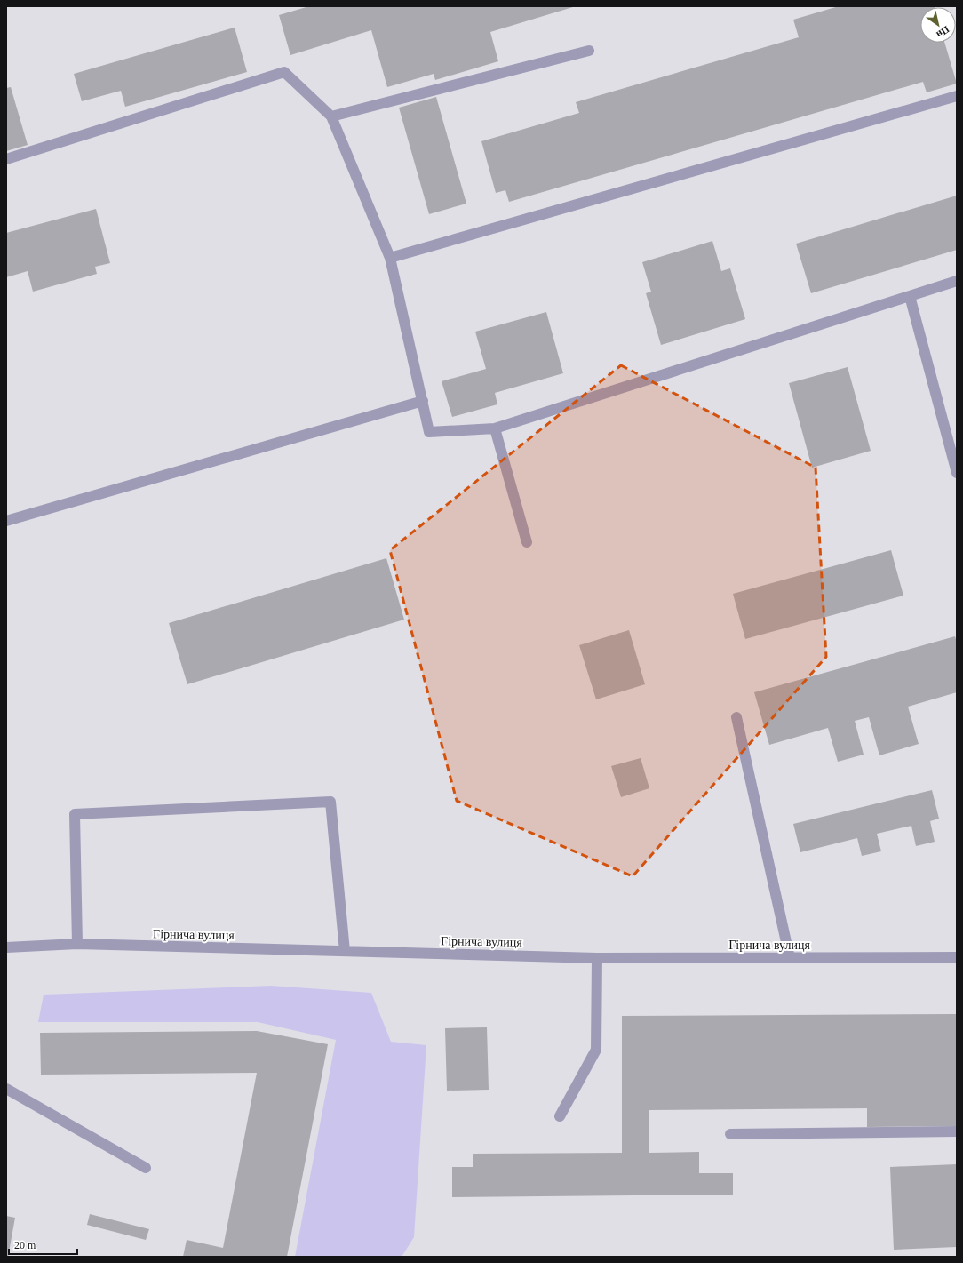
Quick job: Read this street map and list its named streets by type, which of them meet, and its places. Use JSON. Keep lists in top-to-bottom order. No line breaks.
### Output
{"streets":{"street":["Гірнича вулиця"]},"scale_bar":"20 m","north":"bottom right"}
